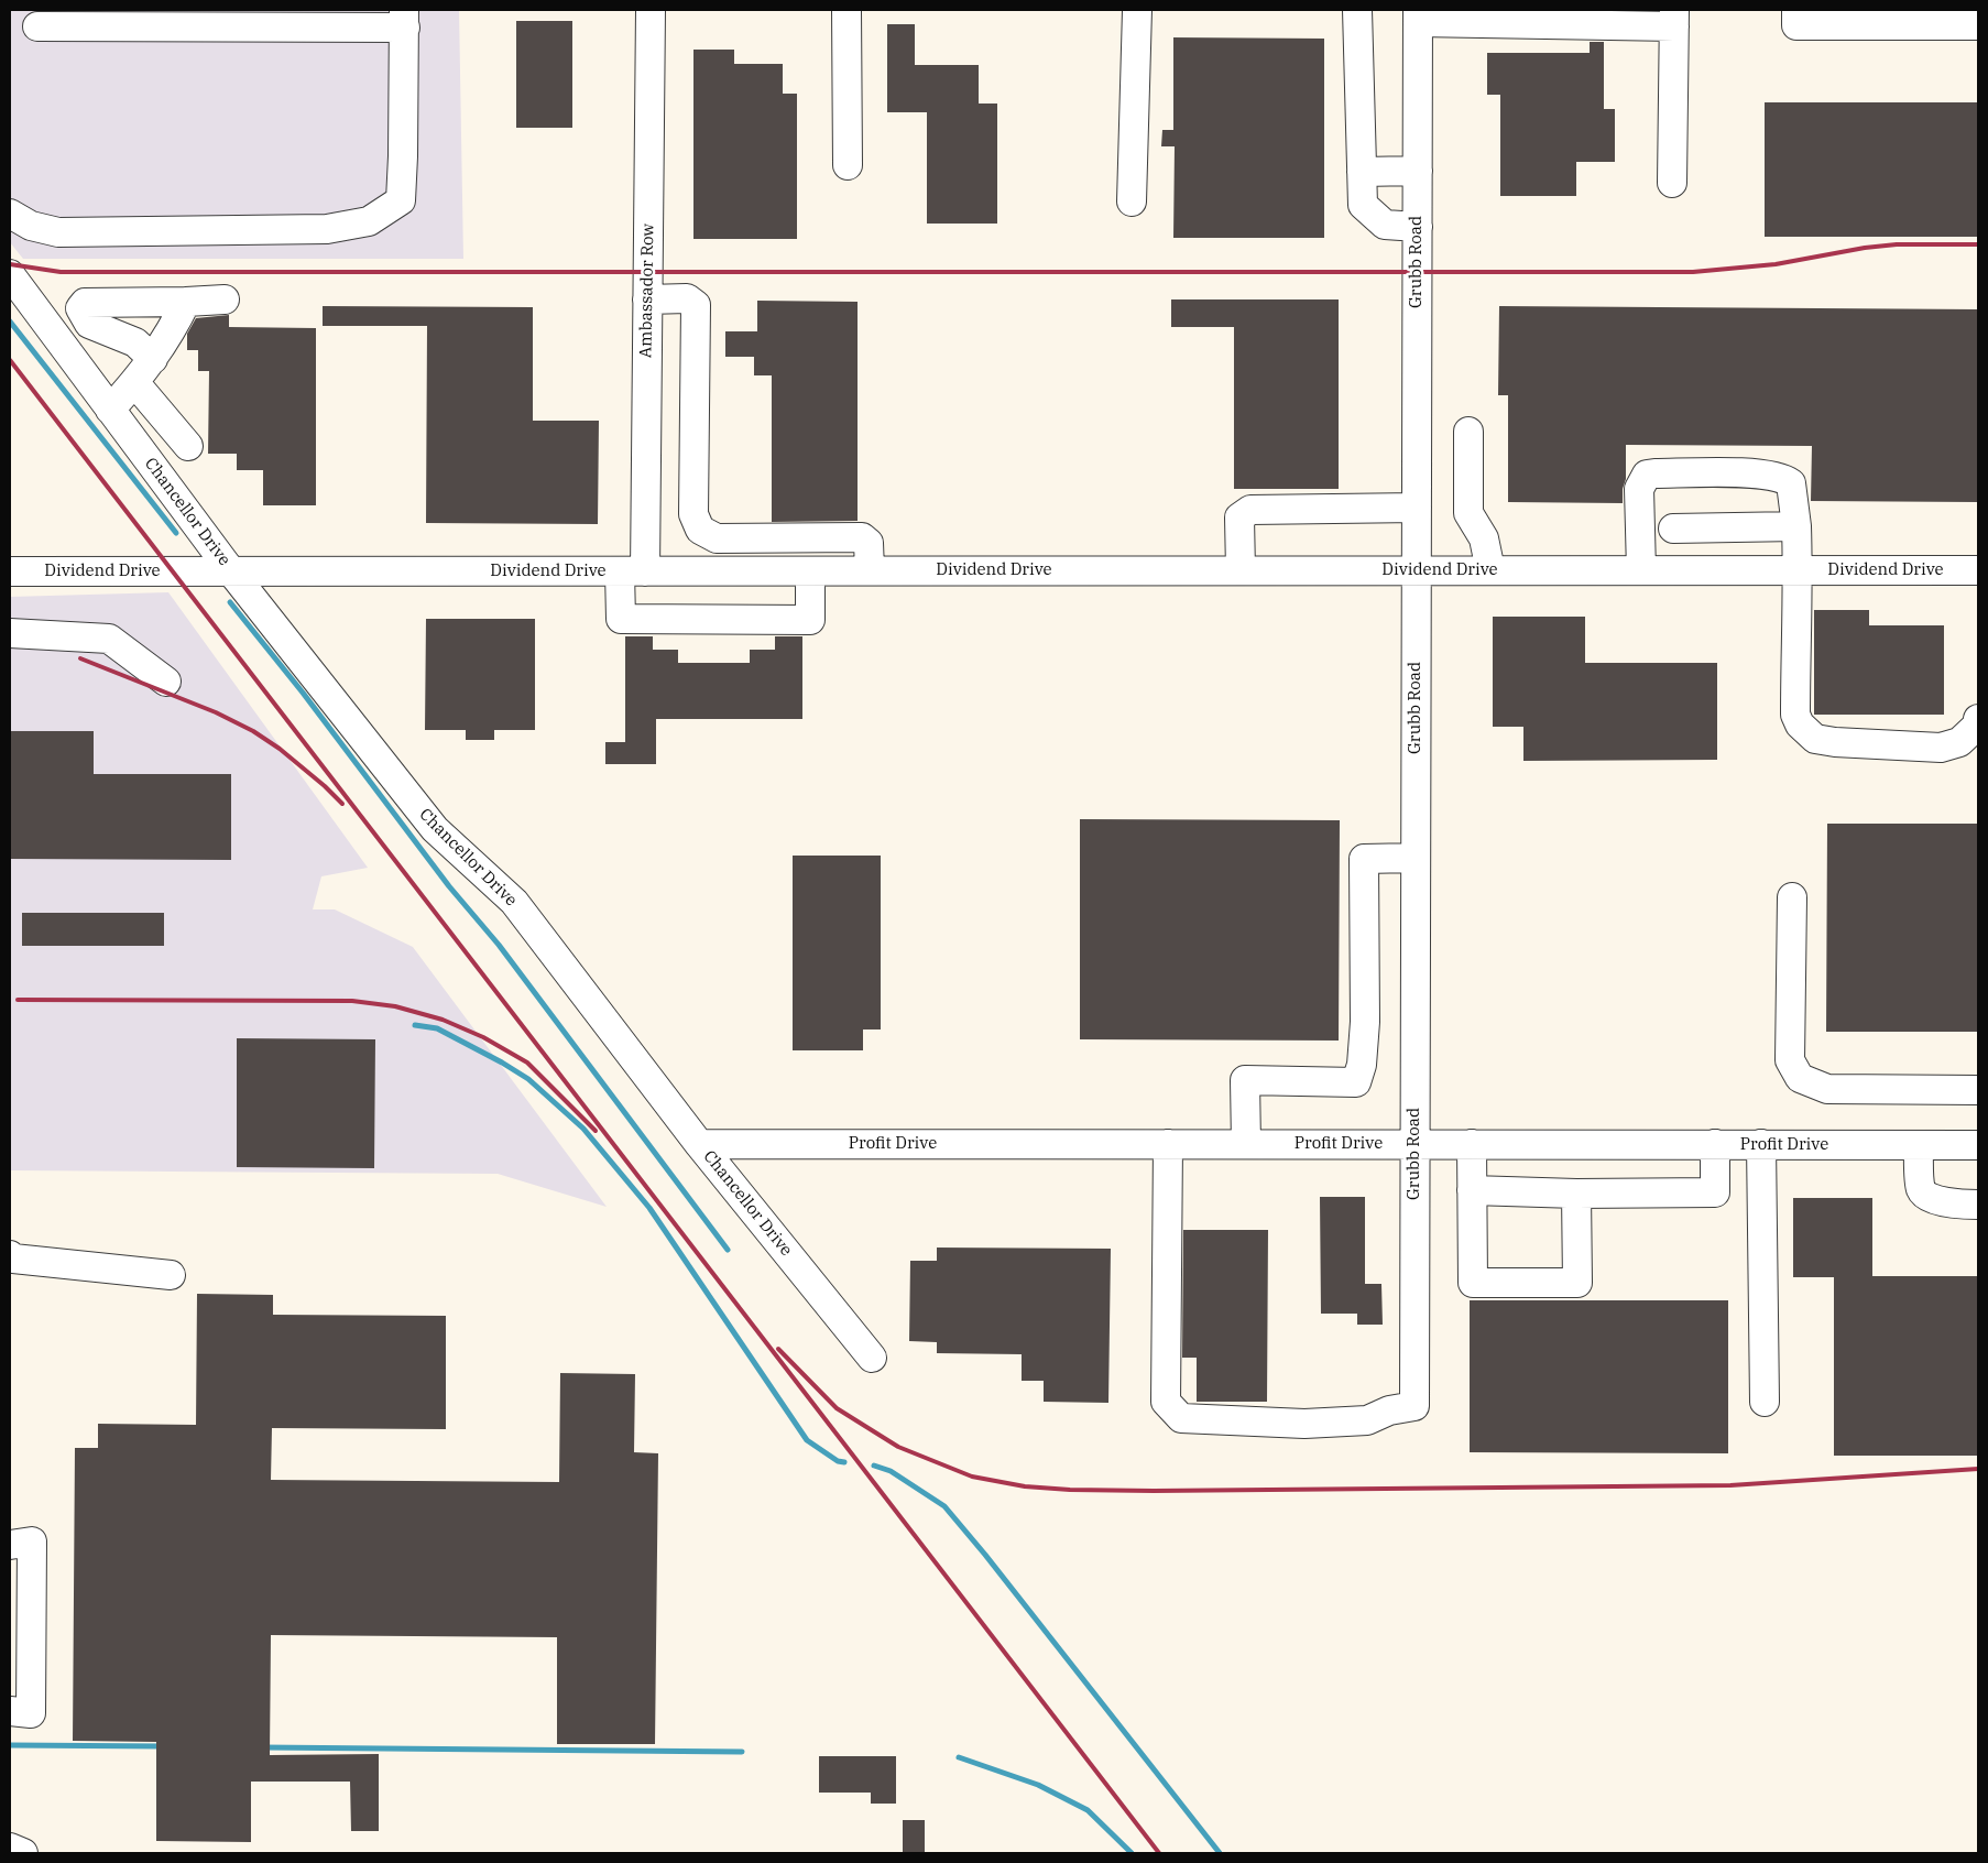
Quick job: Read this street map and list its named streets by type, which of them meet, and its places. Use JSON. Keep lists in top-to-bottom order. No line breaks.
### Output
{"streets":{"street":["Grubb Road","Ambassador Row","Chancellor Drive","Dividend Drive","Profit Drive"]},"crossings":[["Grubb Road","Dividend Drive"],["Grubb Road","Profit Drive"],["Ambassador Row","Dividend Drive"],["Chancellor Drive","Dividend Drive"],["Chancellor Drive","Profit Drive"]]}
